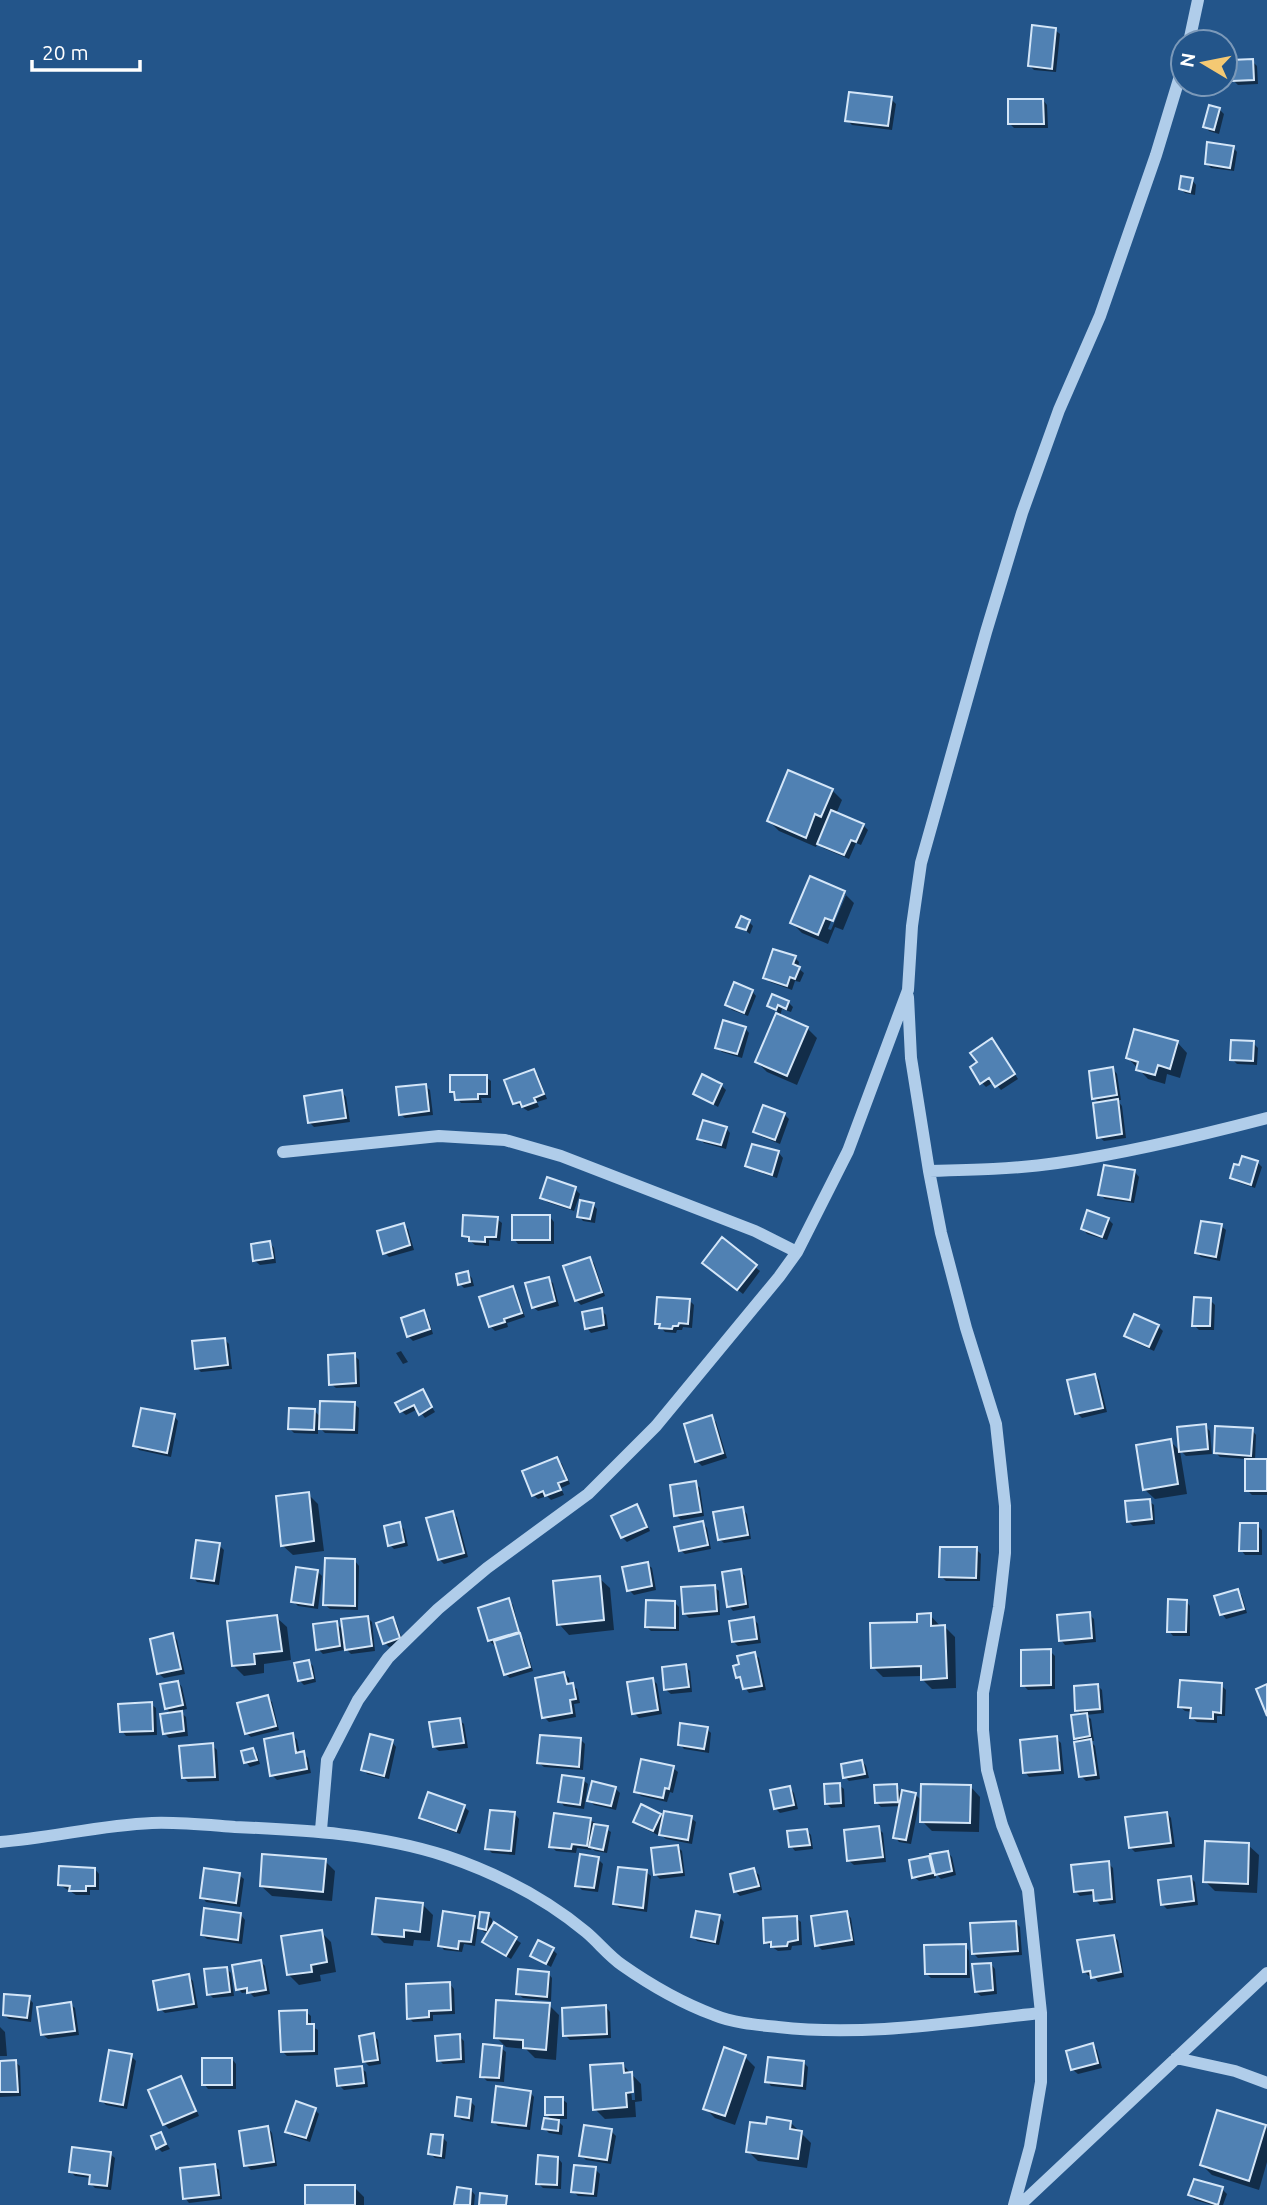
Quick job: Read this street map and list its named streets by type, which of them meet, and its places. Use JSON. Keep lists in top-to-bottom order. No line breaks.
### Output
{"scale_bar":"20 m","north":"left"}
